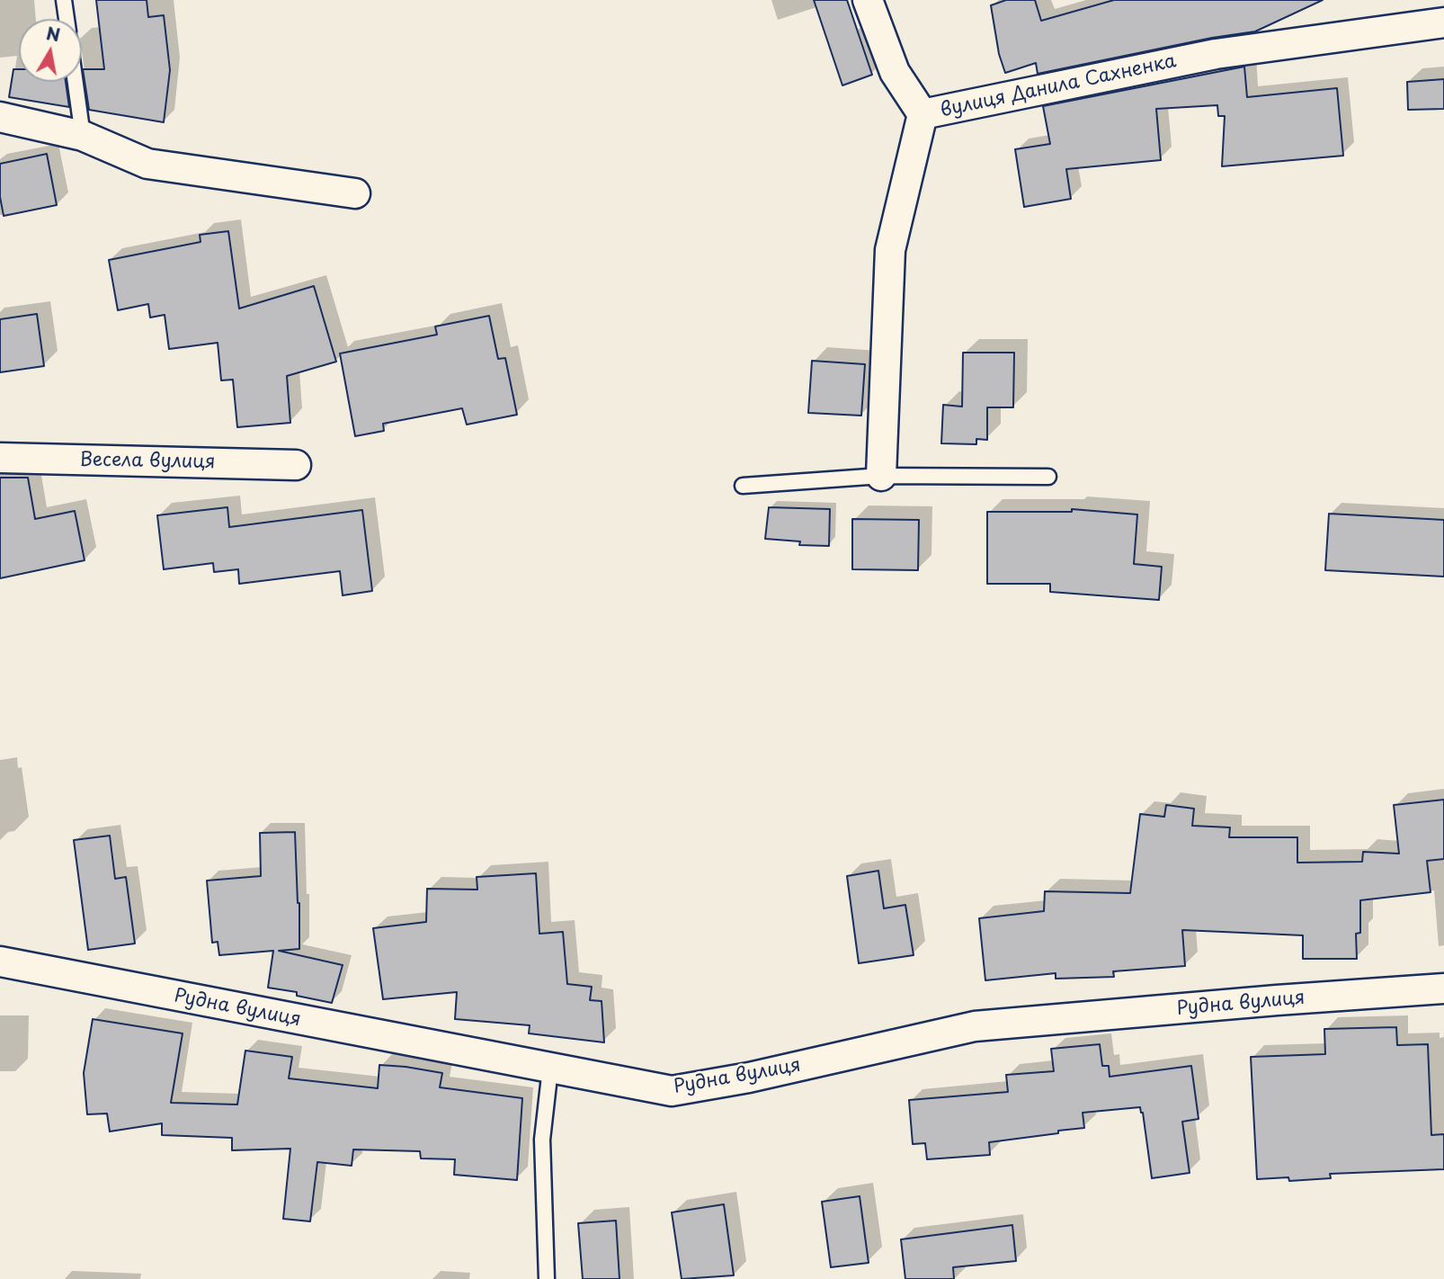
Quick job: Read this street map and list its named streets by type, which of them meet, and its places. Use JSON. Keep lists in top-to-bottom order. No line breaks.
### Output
{"streets":{"street":["вулиця Данила Сахненка","Весела вулиця","Рудна вулиця"]},"north":"top"}
